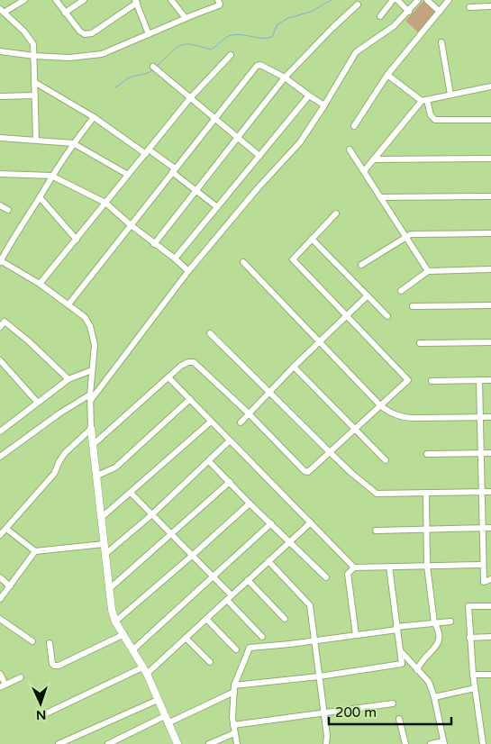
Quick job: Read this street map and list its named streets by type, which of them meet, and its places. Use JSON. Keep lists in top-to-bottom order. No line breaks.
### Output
{"scale_bar":"200 m","north":"bottom"}
